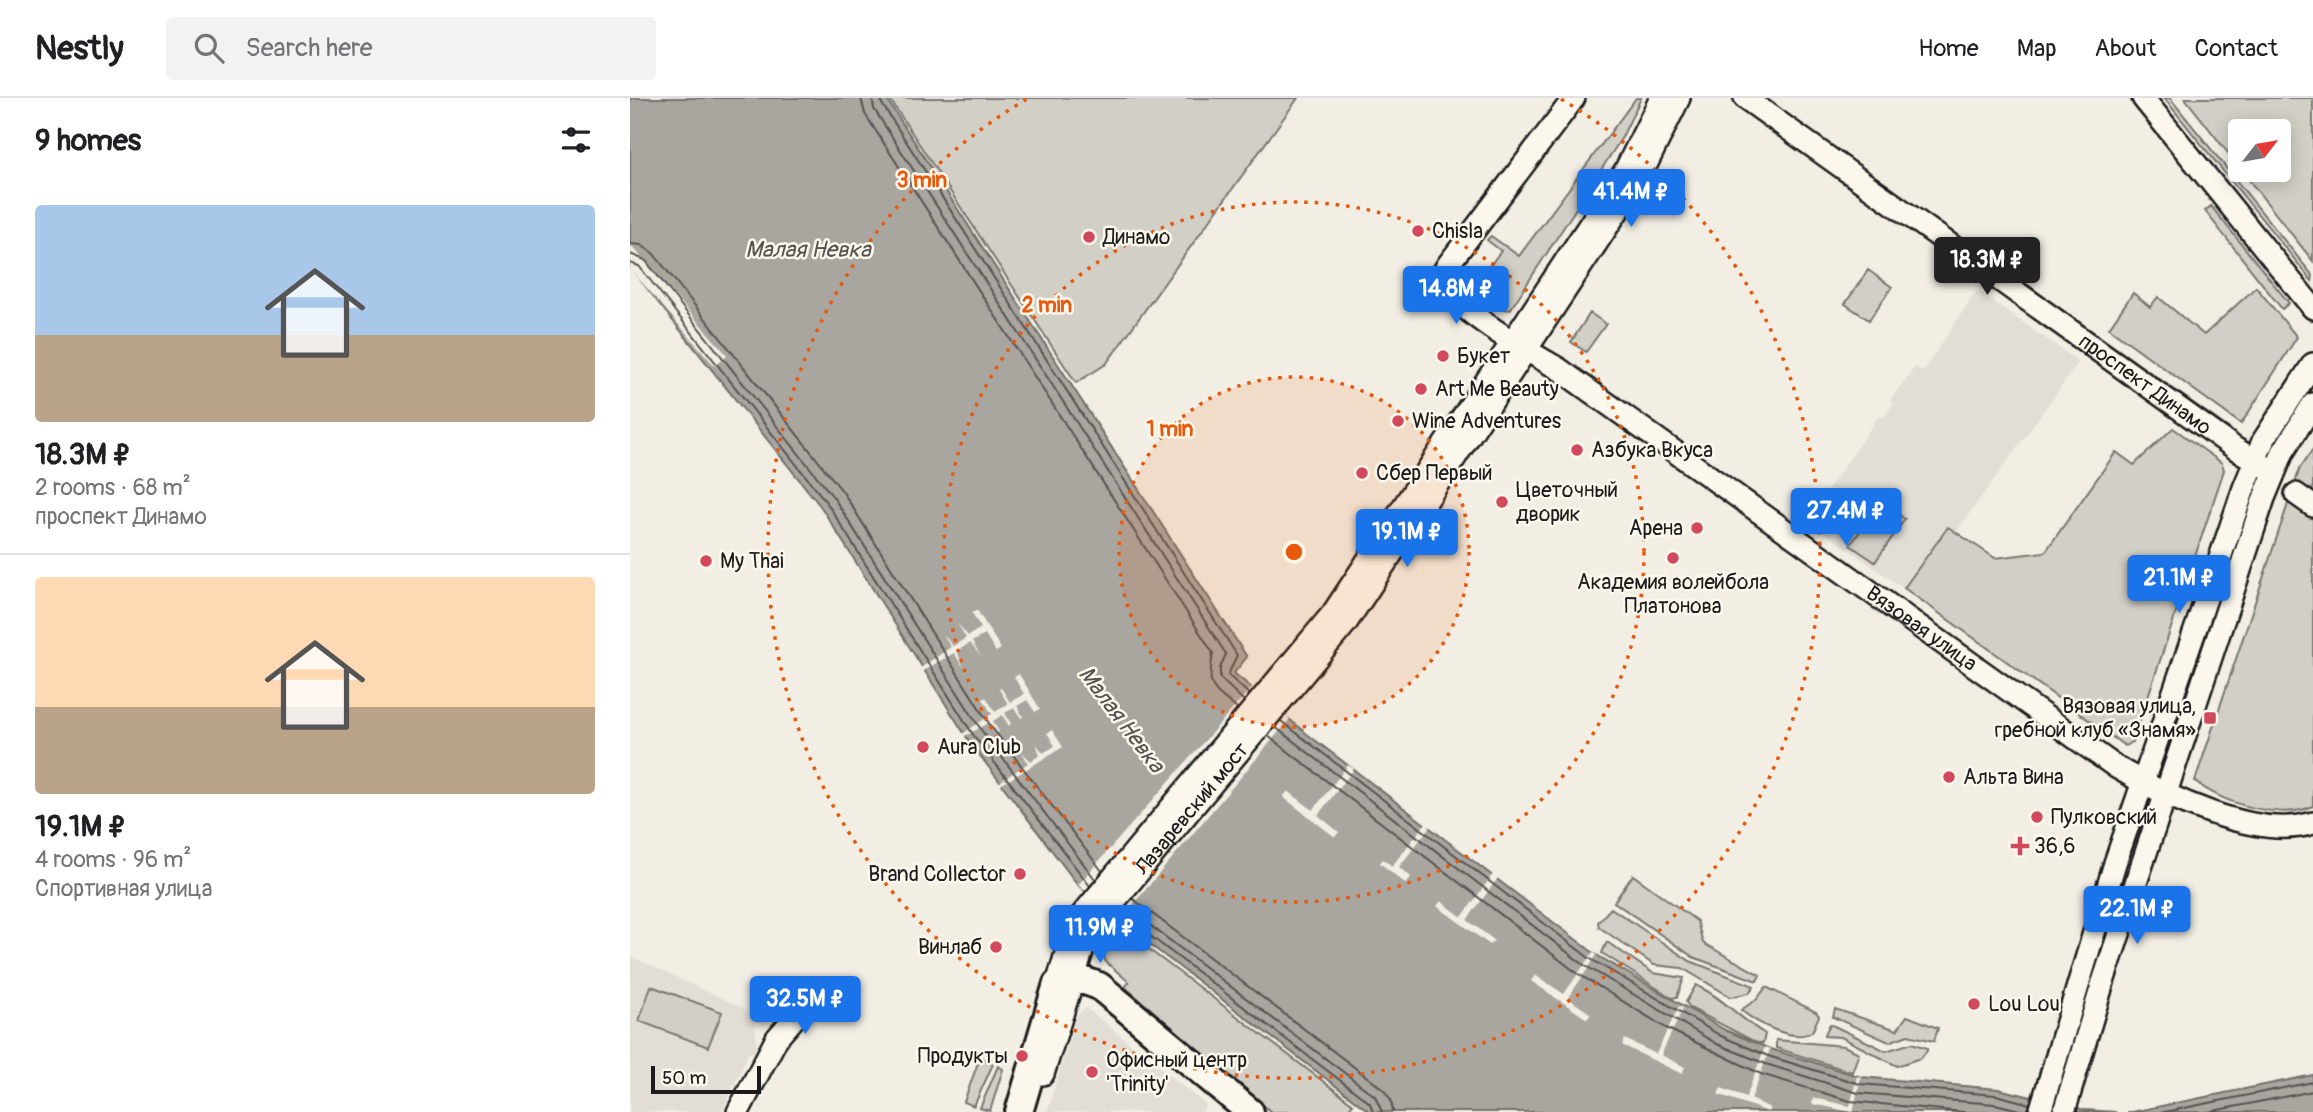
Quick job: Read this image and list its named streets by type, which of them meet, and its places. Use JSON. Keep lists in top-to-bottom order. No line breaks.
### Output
{"streets":{"street":["проспект Динамо","Вязовая улица","Лазаревский мост"]},"crossings":[["Вязовая улица","Лазаревский мост"]],"water":["Малая Невка"],"places":{"other":["Chisla","Динамо","Букет","Art Me Beauty","Wine Adventures","Азбука Вкуса","Сбер Первый","Цветочный дворик","Арена","Академия волейбола Платонова","My Thai","Aura Club","Альта Вина","Пулковский","Brand Collector","Винлаб","Lou Lou","Продукты","Офисный центр 'Trinity'"],"transit":["Вязовая улица, гребной клуб «Знамя»"],"health":["36,6"]},"scale_bar":"50 m","north":"top right","page":{"header":"Nestly","search":"Search here","nav":["Home","Map","About","Contact"],"heading":"9 homes","price":["41.4M ₽","18.3M ₽","14.8M ₽","27.4M ₽","19.1M ₽","21.1M ₽","22.1M ₽","11.9M ₽","32.5M ₽"],"list":[{"name":"18.3M ₽","note":"2 rooms · 68 m² · проспект Динамо"},{"name":"19.1M ₽","note":"4 rooms · 96 m² · Спортивная улица"}],"scale":"50 m"},"rings":["3 min","2 min","1 min"]}
